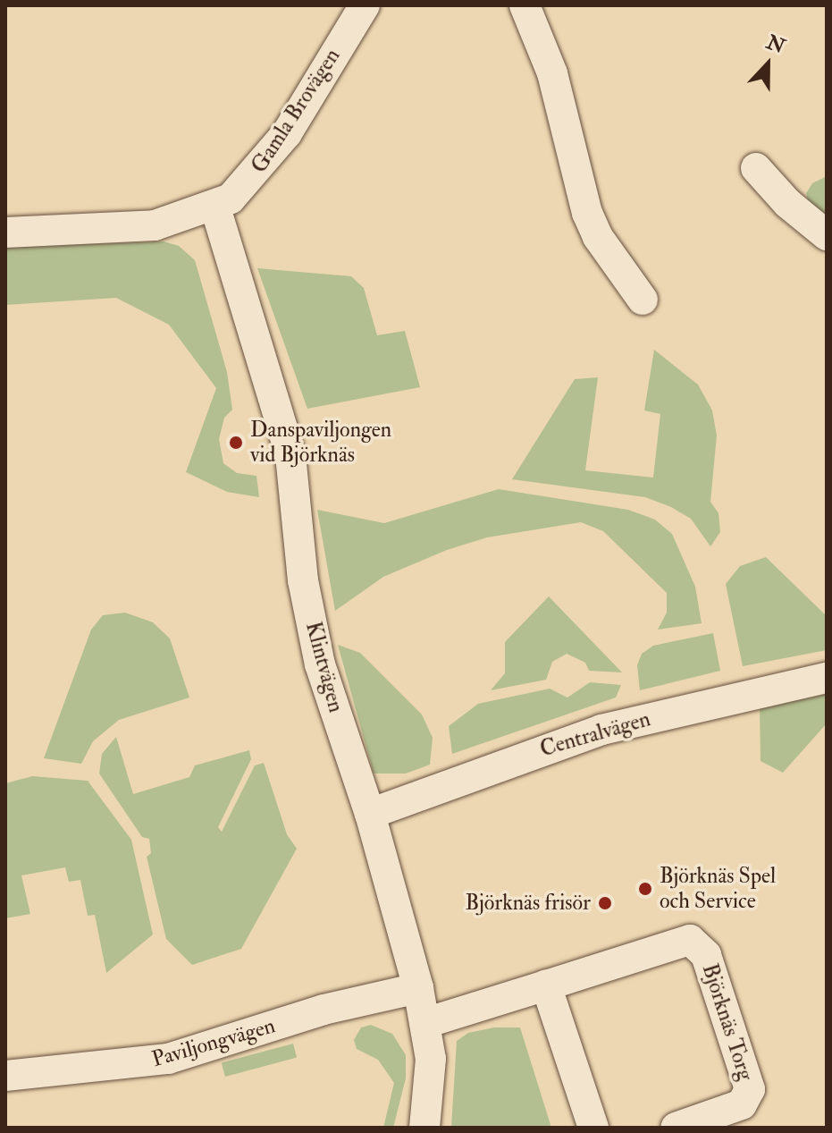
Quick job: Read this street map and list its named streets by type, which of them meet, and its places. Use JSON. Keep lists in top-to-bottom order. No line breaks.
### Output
{"streets":{"street":["Gamla Brovägen","Klintvägen","Centralvägen","Björknäs Torg","Paviljongvägen"]},"crossings":[["Gamla Brovägen","Klintvägen"],["Klintvägen","Centralvägen"],["Klintvägen","Björknäs Torg"],["Klintvägen","Paviljongvägen"]],"places":["Danspaviljongen vid Björknäs","Björknäs Spel och Service","Björknäs frisör"],"north":"top"}
